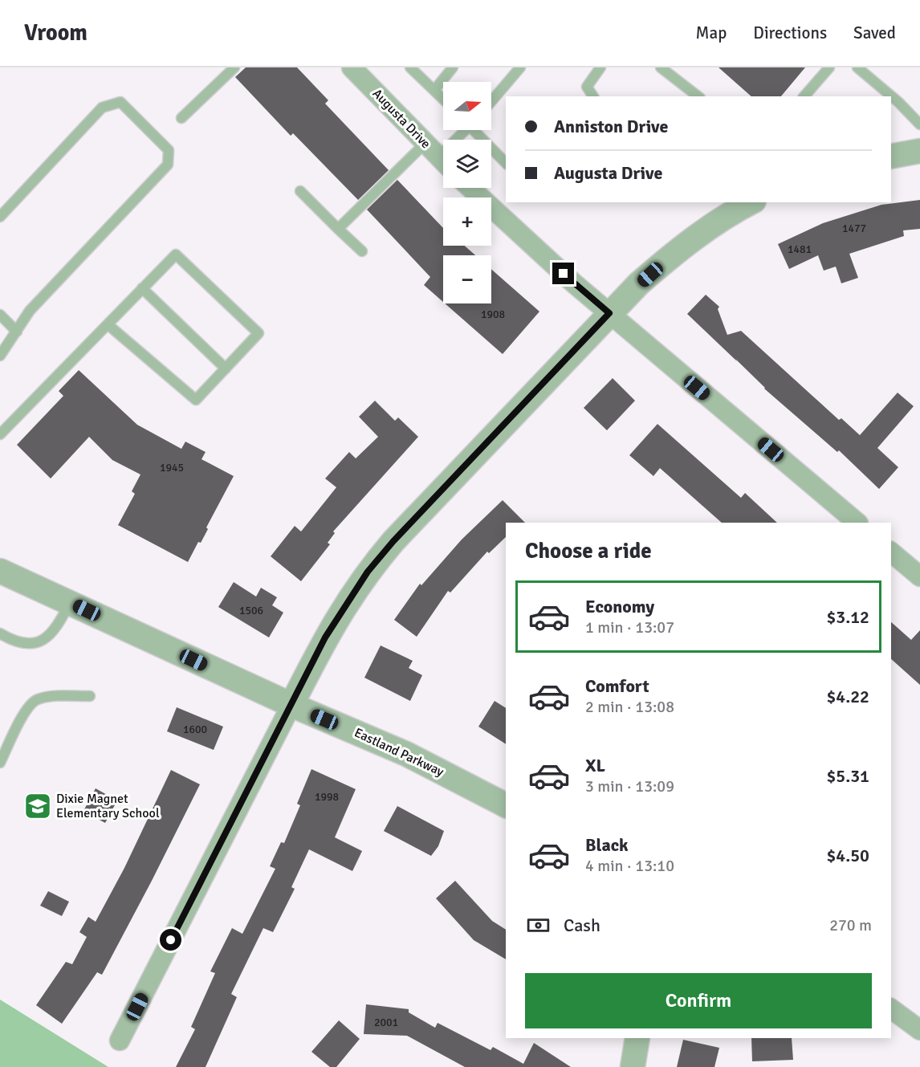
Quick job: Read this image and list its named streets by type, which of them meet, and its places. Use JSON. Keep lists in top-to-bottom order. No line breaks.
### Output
{"streets":{"street":["Augusta Drive","Eastland Parkway"]},"places":{"school or university":["Dixie Magnet Elementary School"]},"house_numbers":["1477","1481","1908","1945","1506","1600","1998","2001"],"north":"right","page":{"header":"Vroom","nav":["Map","Directions","Saved"],"map_buttons":["+","−"],"banner":["Anniston Drive","Augusta Drive"],"heading":"Choose a ride","list":[{"name":"Economy","note":"1 min · 13:07","value":"$3.12"},{"name":"Comfort","note":"2 min · 13:08","value":"$4.22"},{"name":"XL","note":"3 min · 13:09","value":"$5.31"},{"name":"Black","note":"4 min · 13:10","value":"$4.50"}],"pay":["Cash","270 m"],"buttons":"Confirm"}}
